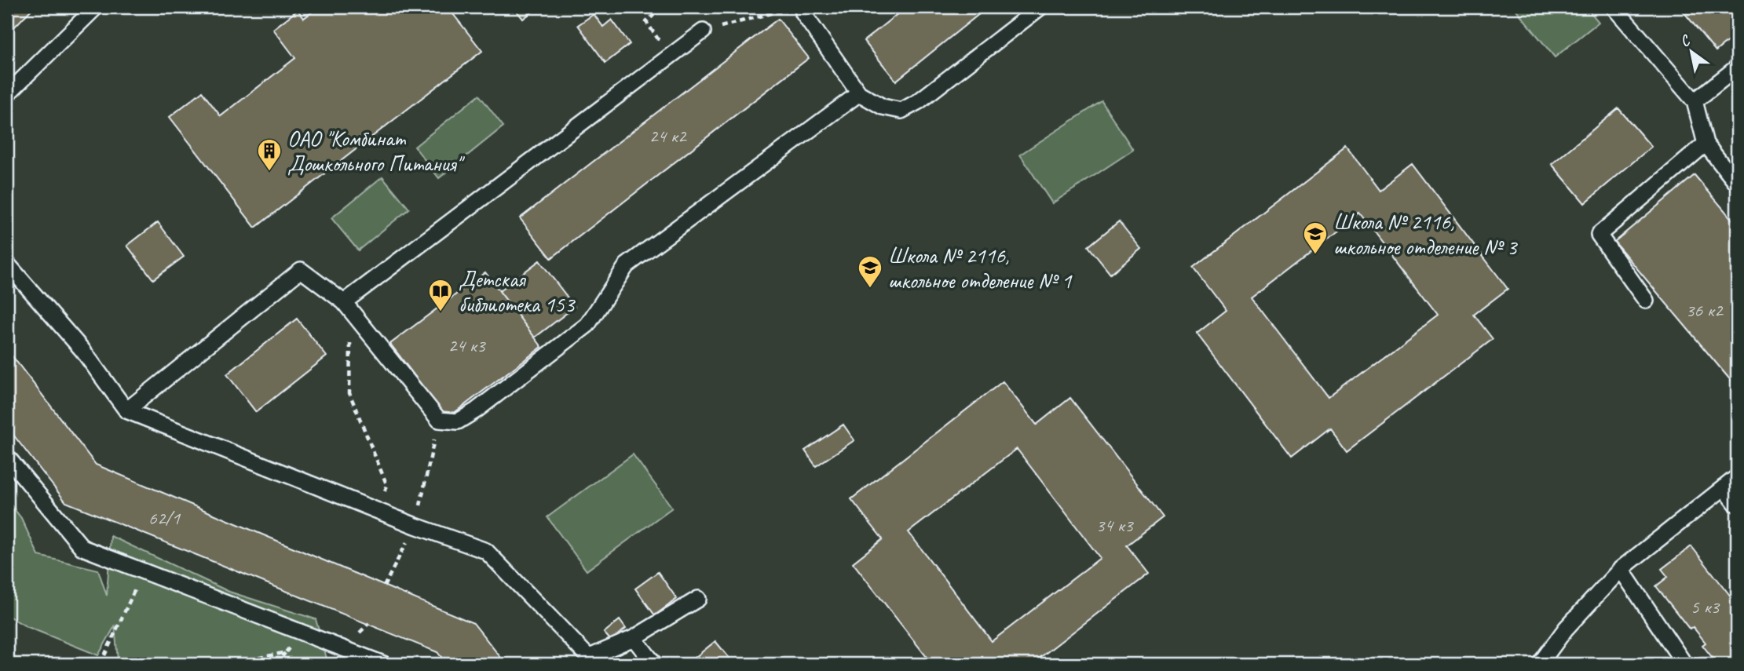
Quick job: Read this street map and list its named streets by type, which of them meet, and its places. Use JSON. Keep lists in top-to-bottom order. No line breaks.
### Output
{"places":{"building":["ОАО \"Комбинат Дошкольного Питания\""],"school or university":["Школа № 2116, школьное отделение № 3","Школа № 2116, школьное отделение № 1"],"library":["Детская библиотека 153"]},"house_numbers":["24 к2","36 к2","24 к3","62/1","34 к3","5 к3"],"north":"top left"}
